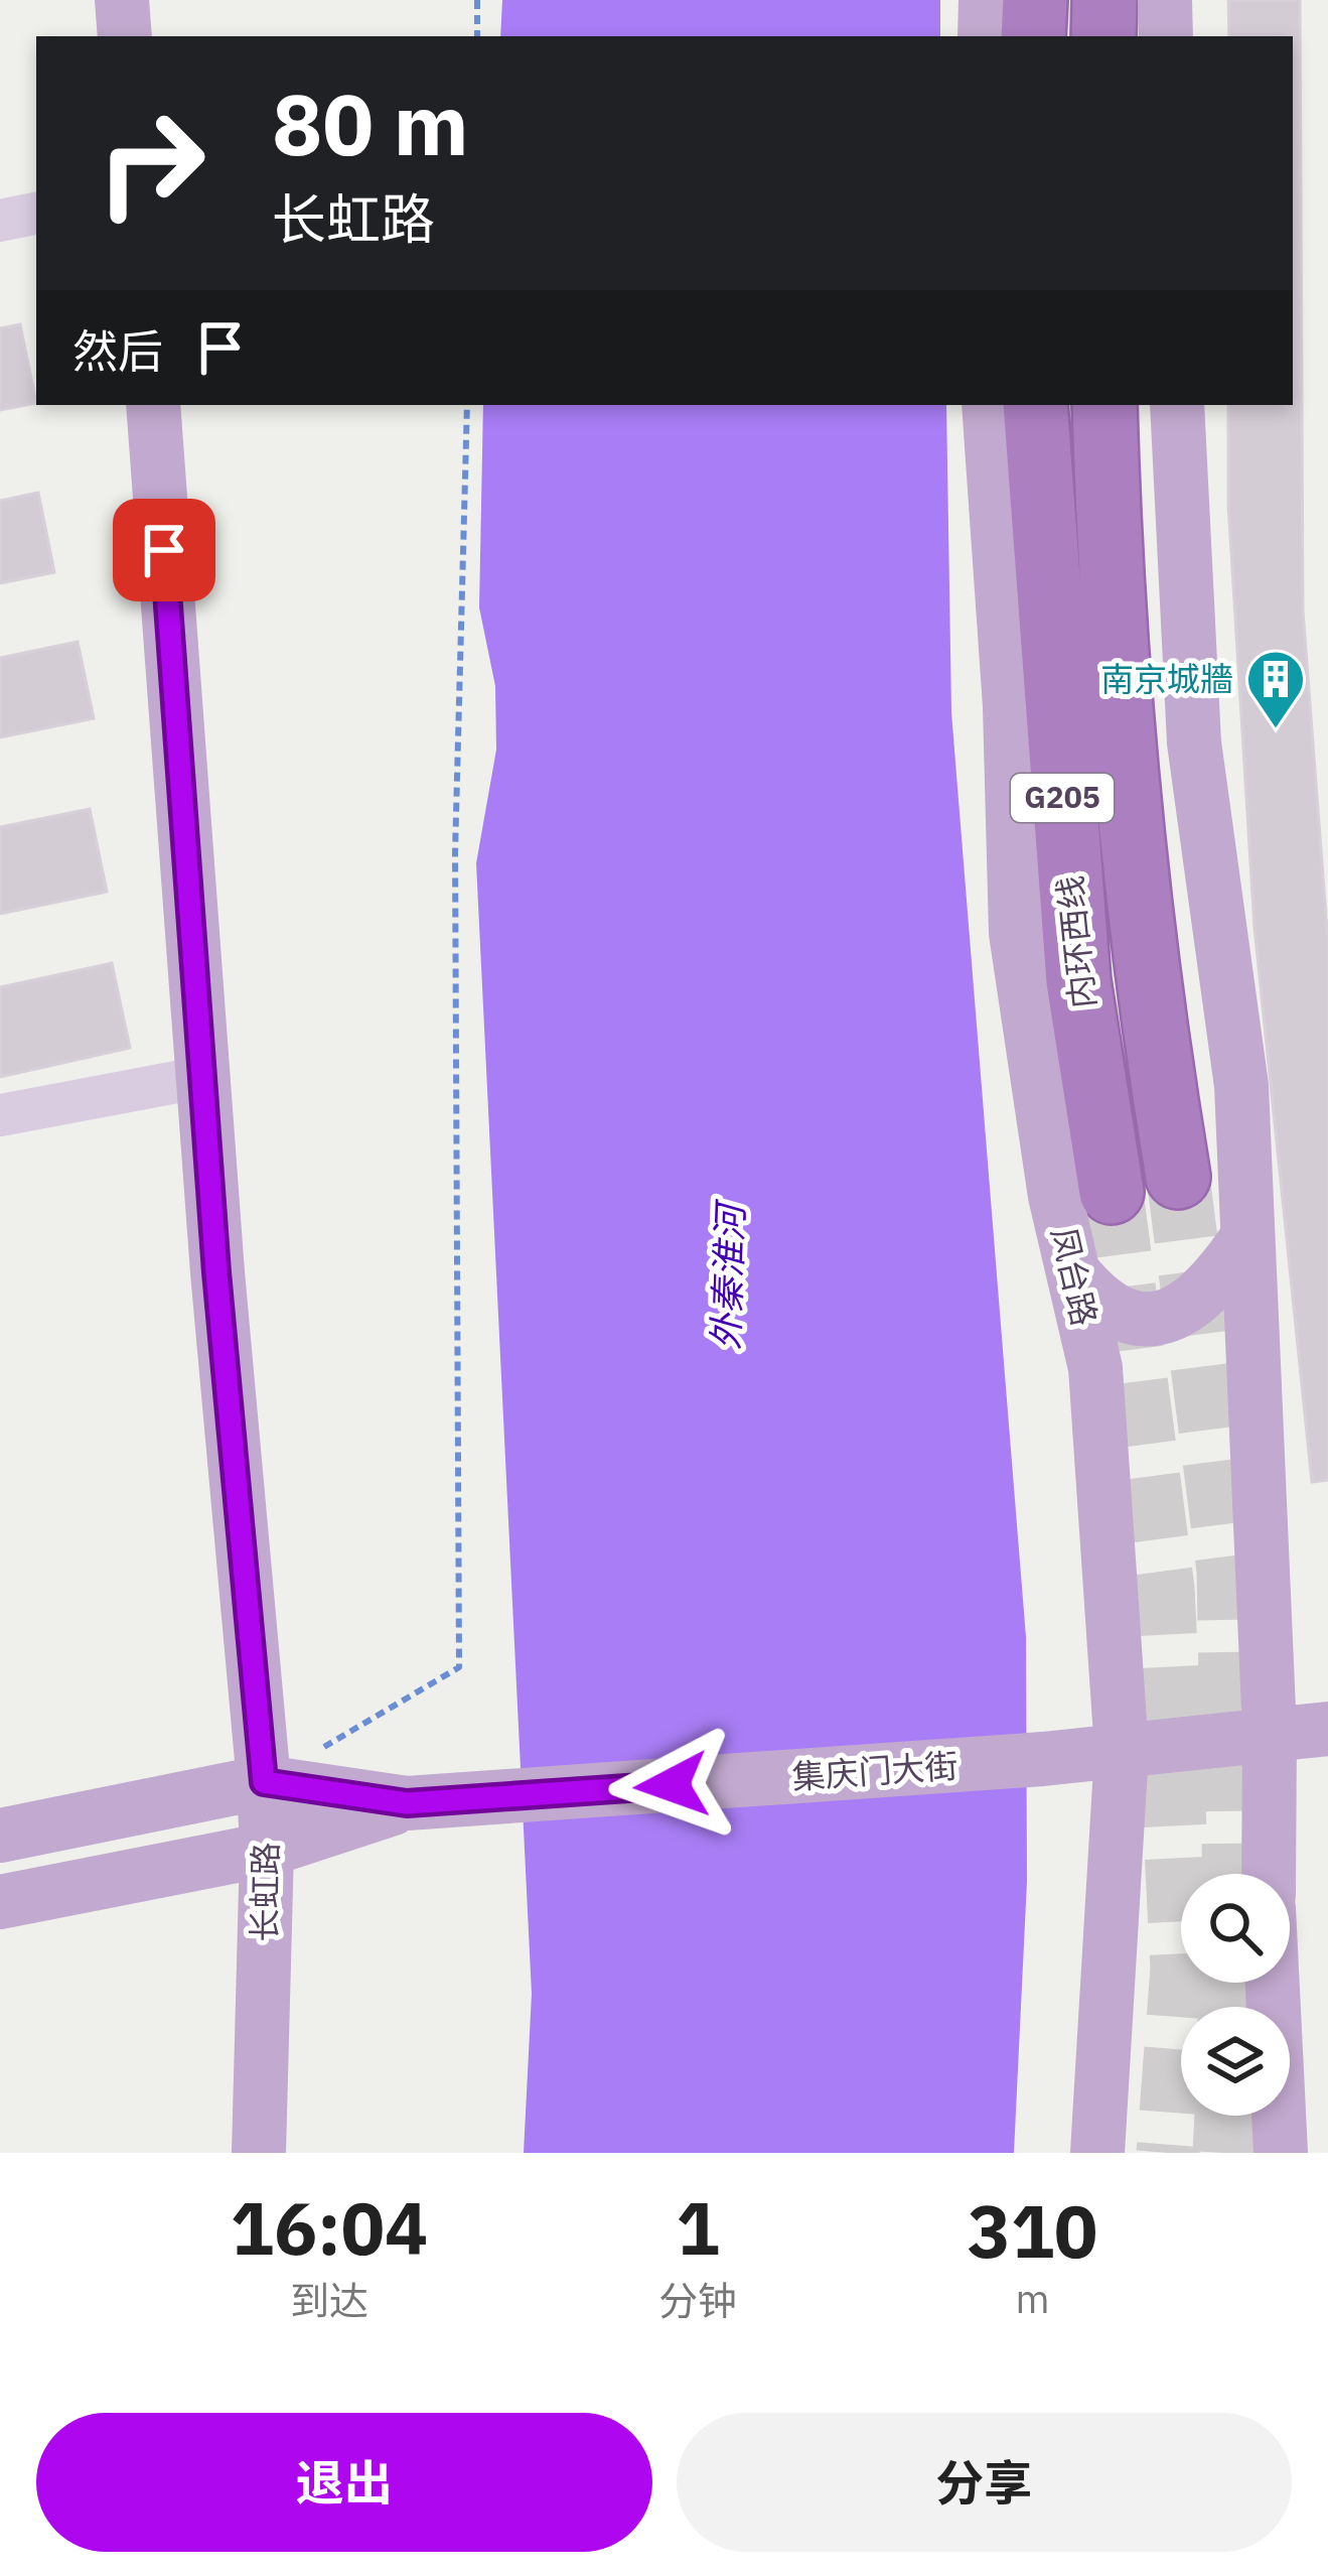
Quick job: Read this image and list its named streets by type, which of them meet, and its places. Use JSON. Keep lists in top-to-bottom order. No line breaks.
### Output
{"streets":{"highway":["G205","内环西线"],"main road":["凤台路","集庆门大街","长虹路"]},"crossings":[["凤台路","集庆门大街"],["集庆门大街","长虹路"]],"water":["外秦淮河"],"places":{"building":["南京城牆"]},"page":{"turn":["80 m","长虹路"],"then":"然后","eta":["16:04","到达","1","分钟","310","m"],"buttons":["退出","分享"]}}
